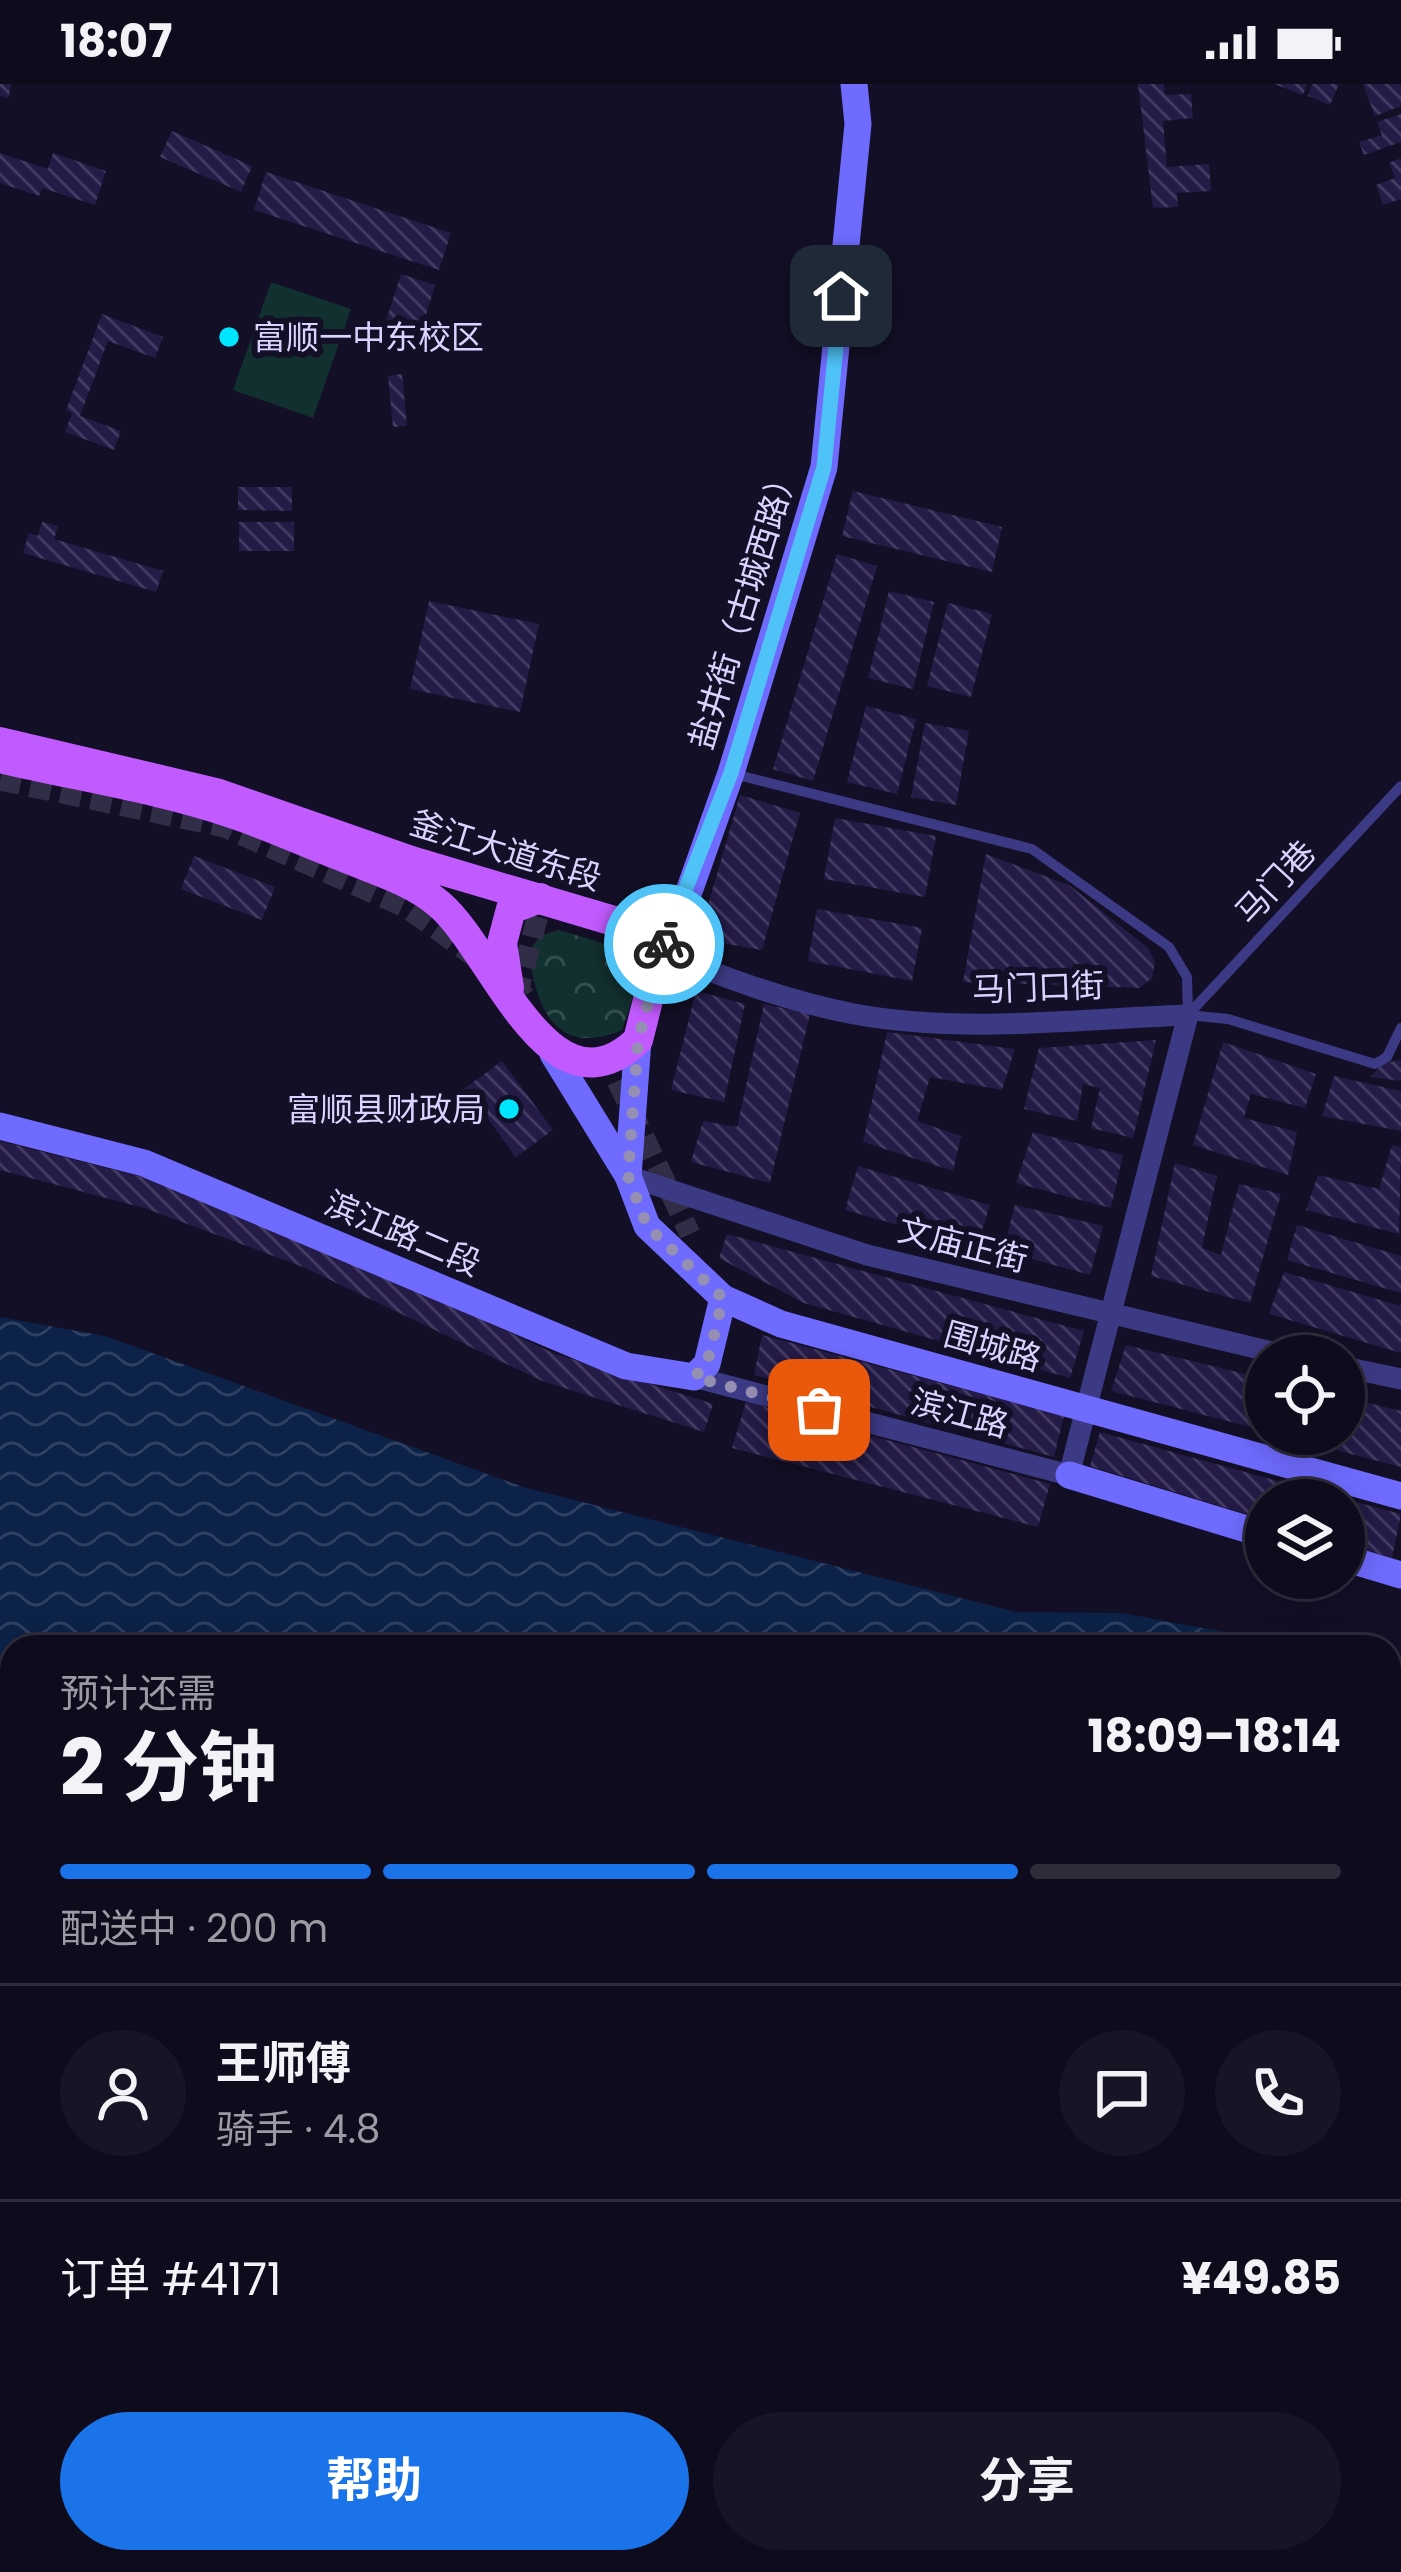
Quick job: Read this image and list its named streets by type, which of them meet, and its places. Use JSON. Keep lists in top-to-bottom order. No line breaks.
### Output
{"streets":{"main road":["釜江大道东段"],"street":["盐井街（古城西路）","马门口街","滨江路二段","文庙正街","围城路","滨江路"],"lane":["马门巷"]},"crossings":[["盐井街（古城西路）","釜江大道东段"],["盐井街（古城西路）","马门口街"],["盐井街（古城西路）","围城路"],["釜江大道东段","马门口街"],["釜江大道东段","围城路"],["马门巷","马门口街"],["马门口街","围城路"],["滨江路二段","滨江路"],["文庙正街","围城路"]],"places":["富顺一中东校区","富顺县财政局"],"page":{"status":"18:07","heading":["2 分钟","预计还需","18:09–18:14"],"panel":["王师傅","骑手 · 4.8","订单 #4171","¥49.85"],"bar":"配送中 · 200 m","buttons":["帮助","分享"]}}
